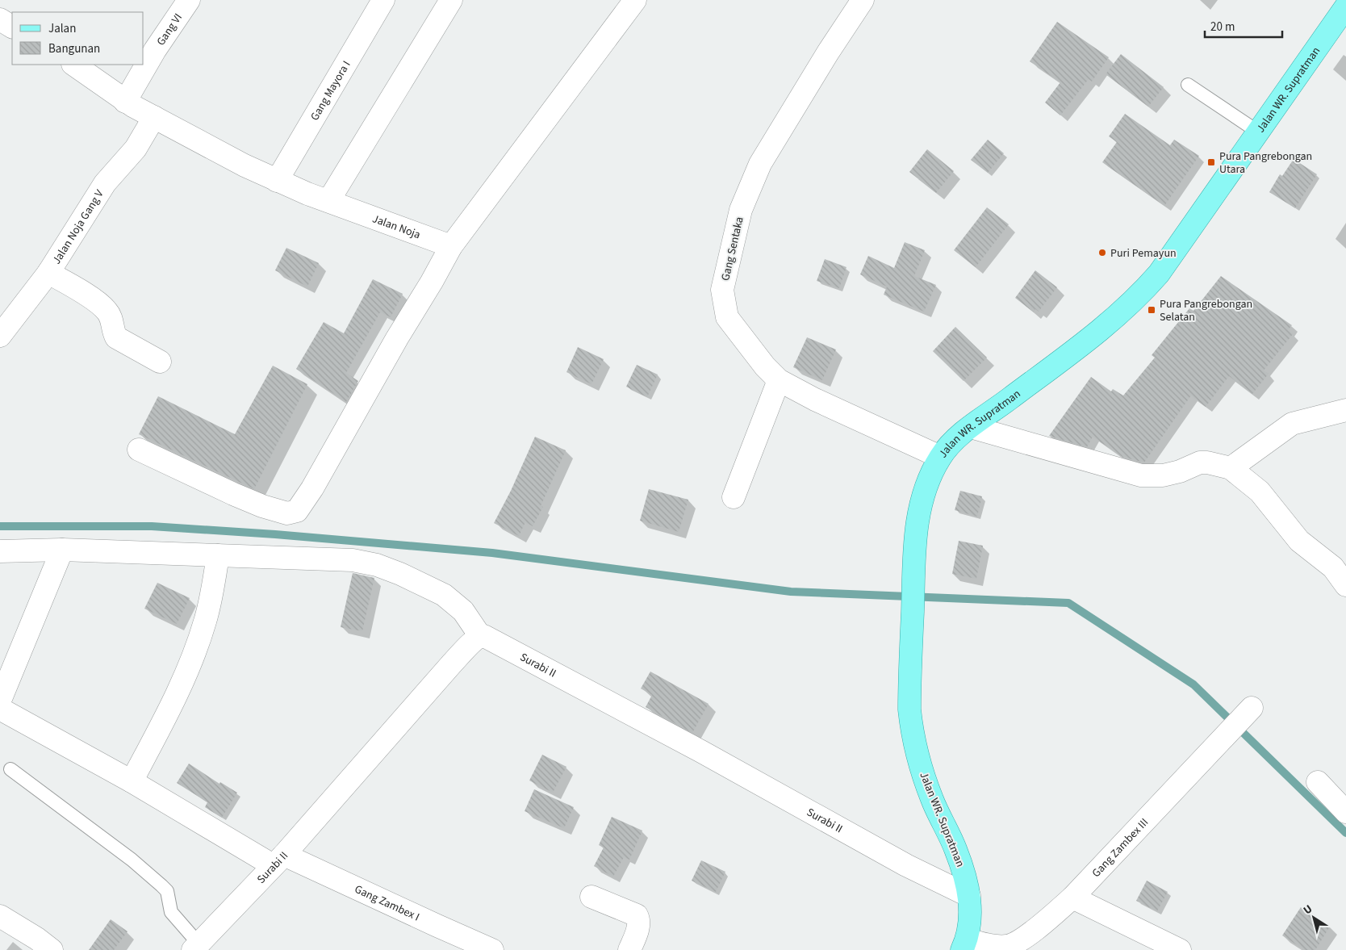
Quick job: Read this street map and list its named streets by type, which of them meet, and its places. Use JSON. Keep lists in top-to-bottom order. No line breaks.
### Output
{"streets":{"main road":["Jalan WR. Supratman"],"street":["Gang VI","Gang Mayora I","Jalan Noja","Jalan Noja Gang V","Gang Sentaka","Surabi II","Gang Zambex III","Gang Zambex I"]},"crossings":[["Gang VI","Jalan Noja"],["Jalan WR. Supratman","Gang Sentaka"],["Jalan WR. Supratman","Surabi II"],["Jalan WR. Supratman","Gang Zambex III"],["Gang Mayora I","Jalan Noja"],["Jalan Noja","Jalan Noja Gang V"],["Surabi II","Gang Zambex I"]],"places":{"transit":["Pura Pangrebongan Utara","Pura Pangrebongan Selatan"],"other":["Puri Pemayun"]},"legend":["Jalan","Bangunan"],"scale_bar":"20 m","north":"top left"}
